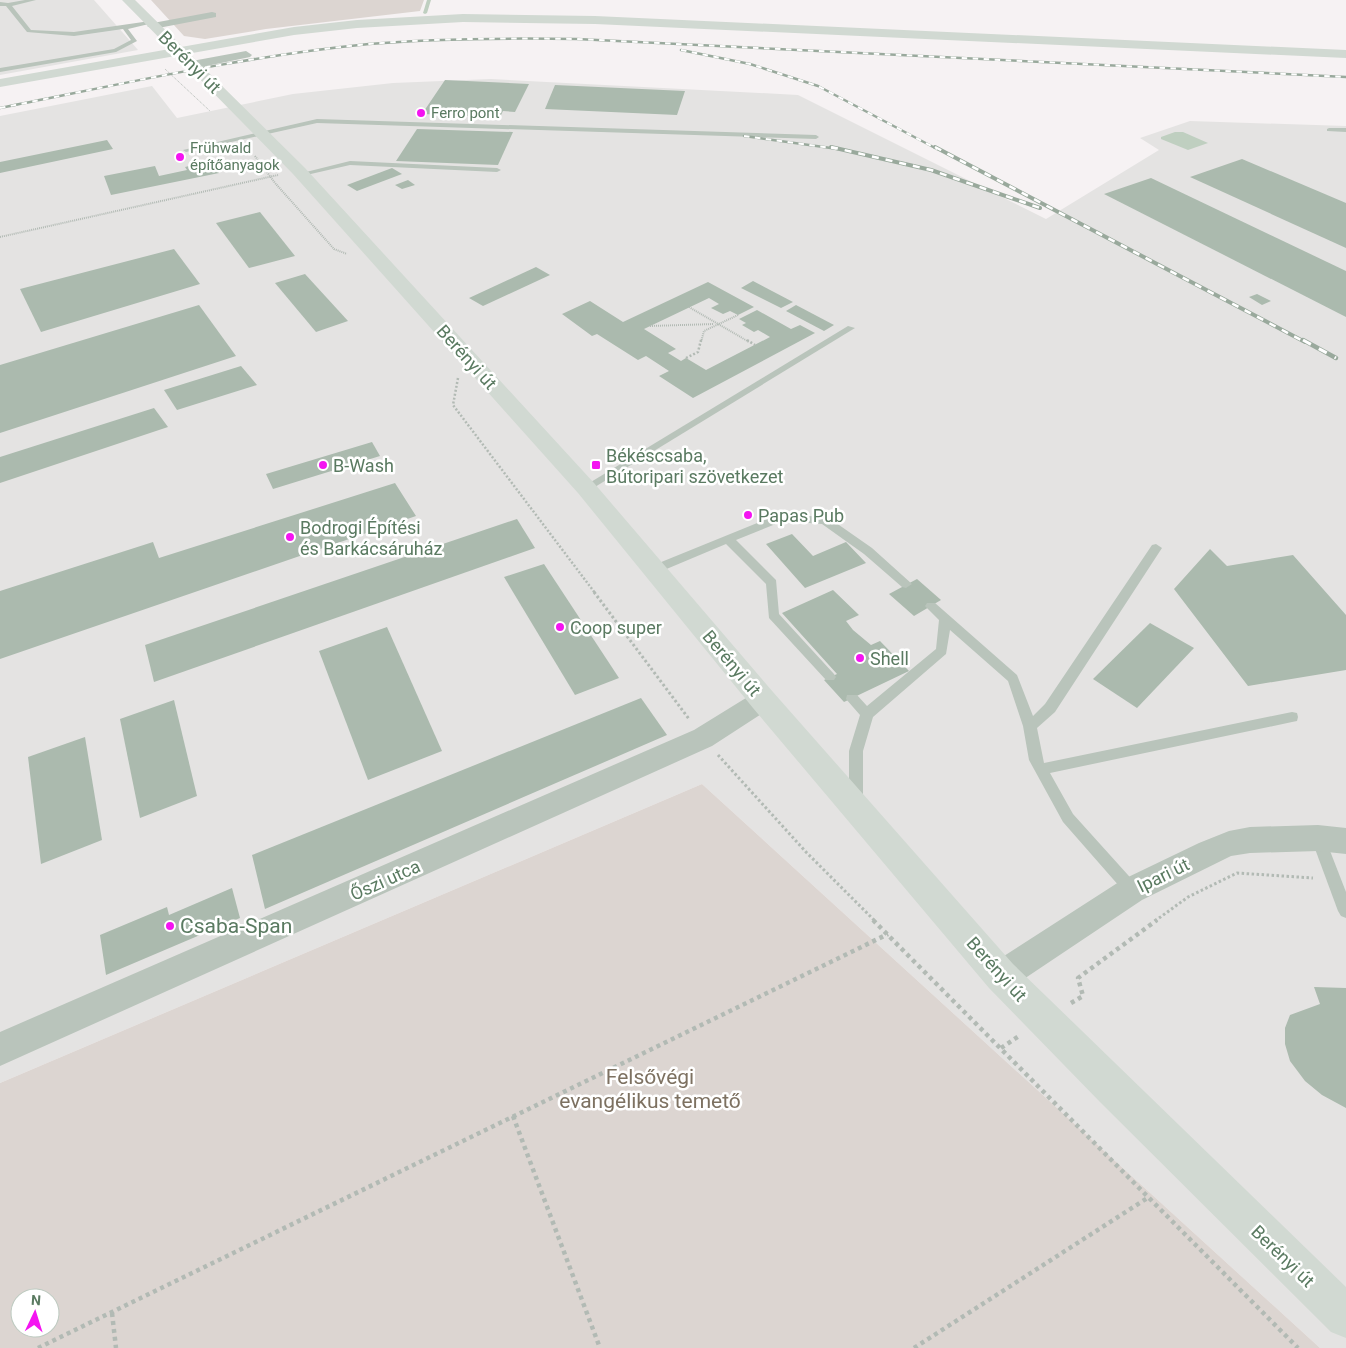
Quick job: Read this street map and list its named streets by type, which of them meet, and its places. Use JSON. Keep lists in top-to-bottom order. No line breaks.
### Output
{"streets":{"street":["Berényi út","Ipari út","Őszi utca"]},"crossings":[["Berényi út","Ipari út"],["Berényi út","Őszi utca"]],"parks":["Felsővégi evangélikus temető"],"places":{"other":["Ferro pont","Frühwald építőanyagok","B-Wash","Papas Pub","Bodrogi Építési és Barkácsáruház","Coop super","Shell","Csaba-Span"],"transit":["Békéscsaba, Bútoripari szövetkezet"]},"north":"top"}
